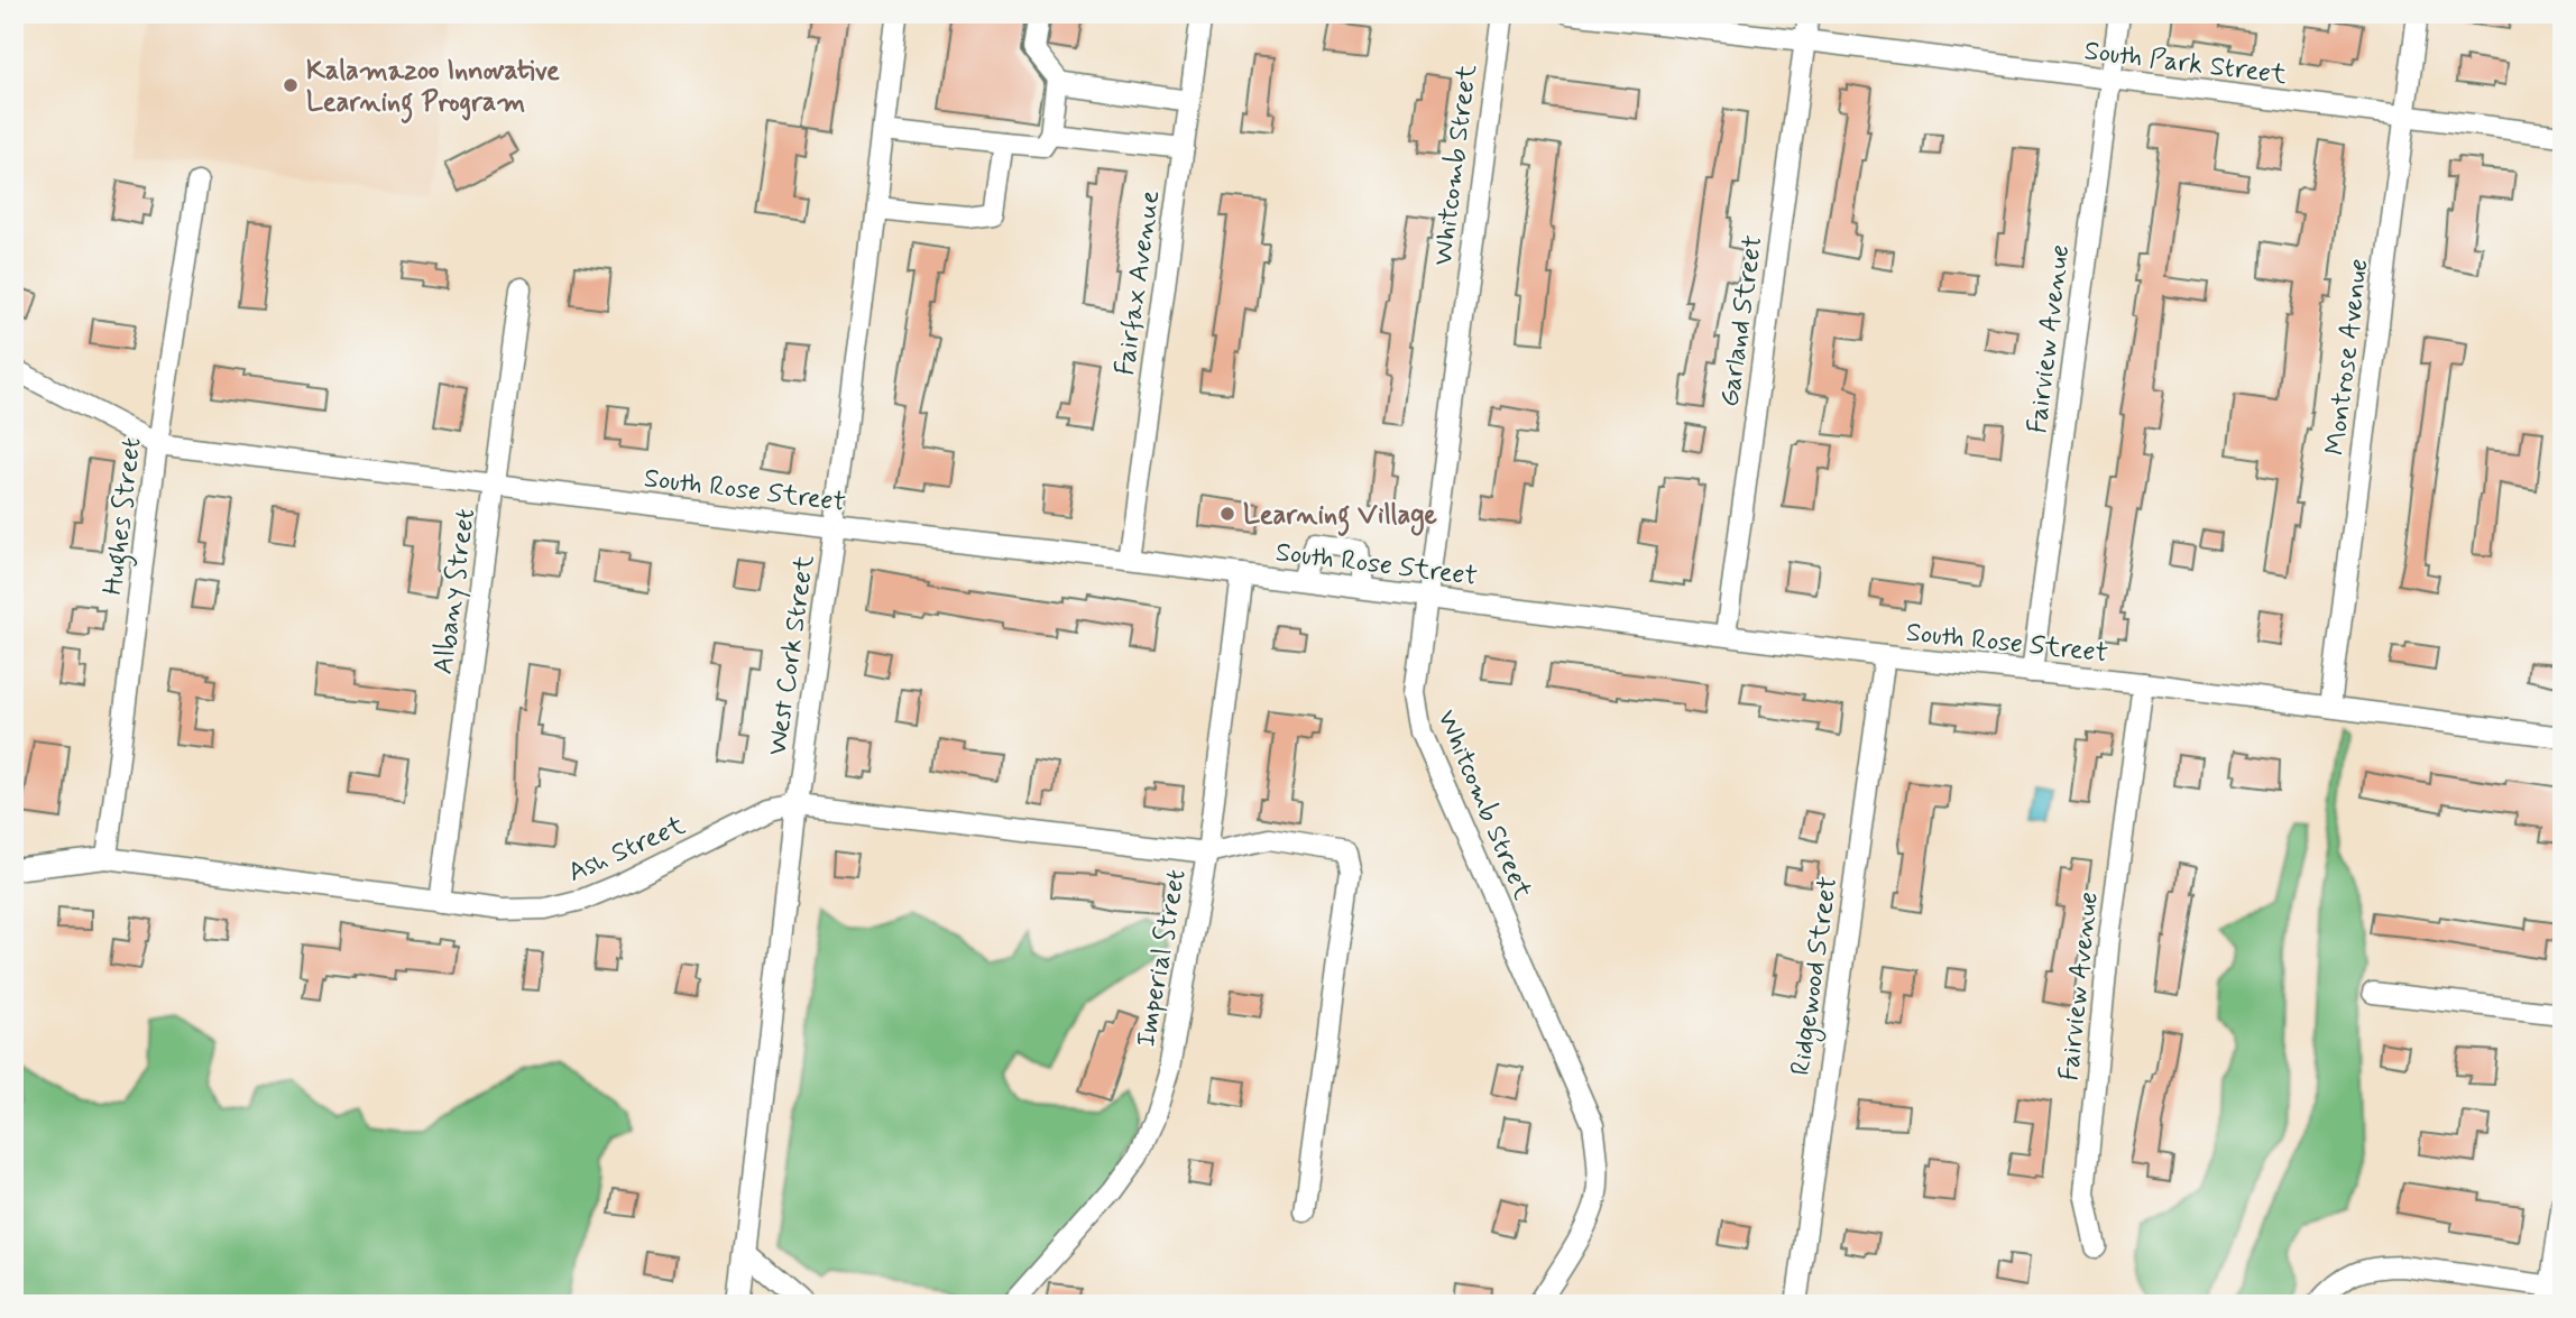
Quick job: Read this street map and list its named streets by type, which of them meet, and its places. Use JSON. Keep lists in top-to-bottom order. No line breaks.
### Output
{"streets":{"street":["South Park Street","Whitcomb Street","Fairfax Avenue","Garland Street","Fairview Avenue","Montrose Avenue","South Rose Street","Hughes Street","Albany Street","West Cork Street","Ash Street","Imperial Street","Ridgewood Street"]},"crossings":[["South Park Street","Garland Street"],["South Park Street","Fairview Avenue"],["South Park Street","Montrose Avenue"],["Whitcomb Street","South Rose Street"],["Fairfax Avenue","South Rose Street"],["Garland Street","South Rose Street"],["Fairview Avenue","South Rose Street"],["Montrose Avenue","South Rose Street"],["South Rose Street","Hughes Street"],["South Rose Street","Albany Street"],["South Rose Street","West Cork Street"],["South Rose Street","Imperial Street"],["South Rose Street","Ridgewood Street"],["Hughes Street","Ash Street"],["Albany Street","Ash Street"],["West Cork Street","Ash Street"],["Ash Street","Imperial Street"]],"places":["Kalamazoo Innovative Learning Program","Learning Village"]}
